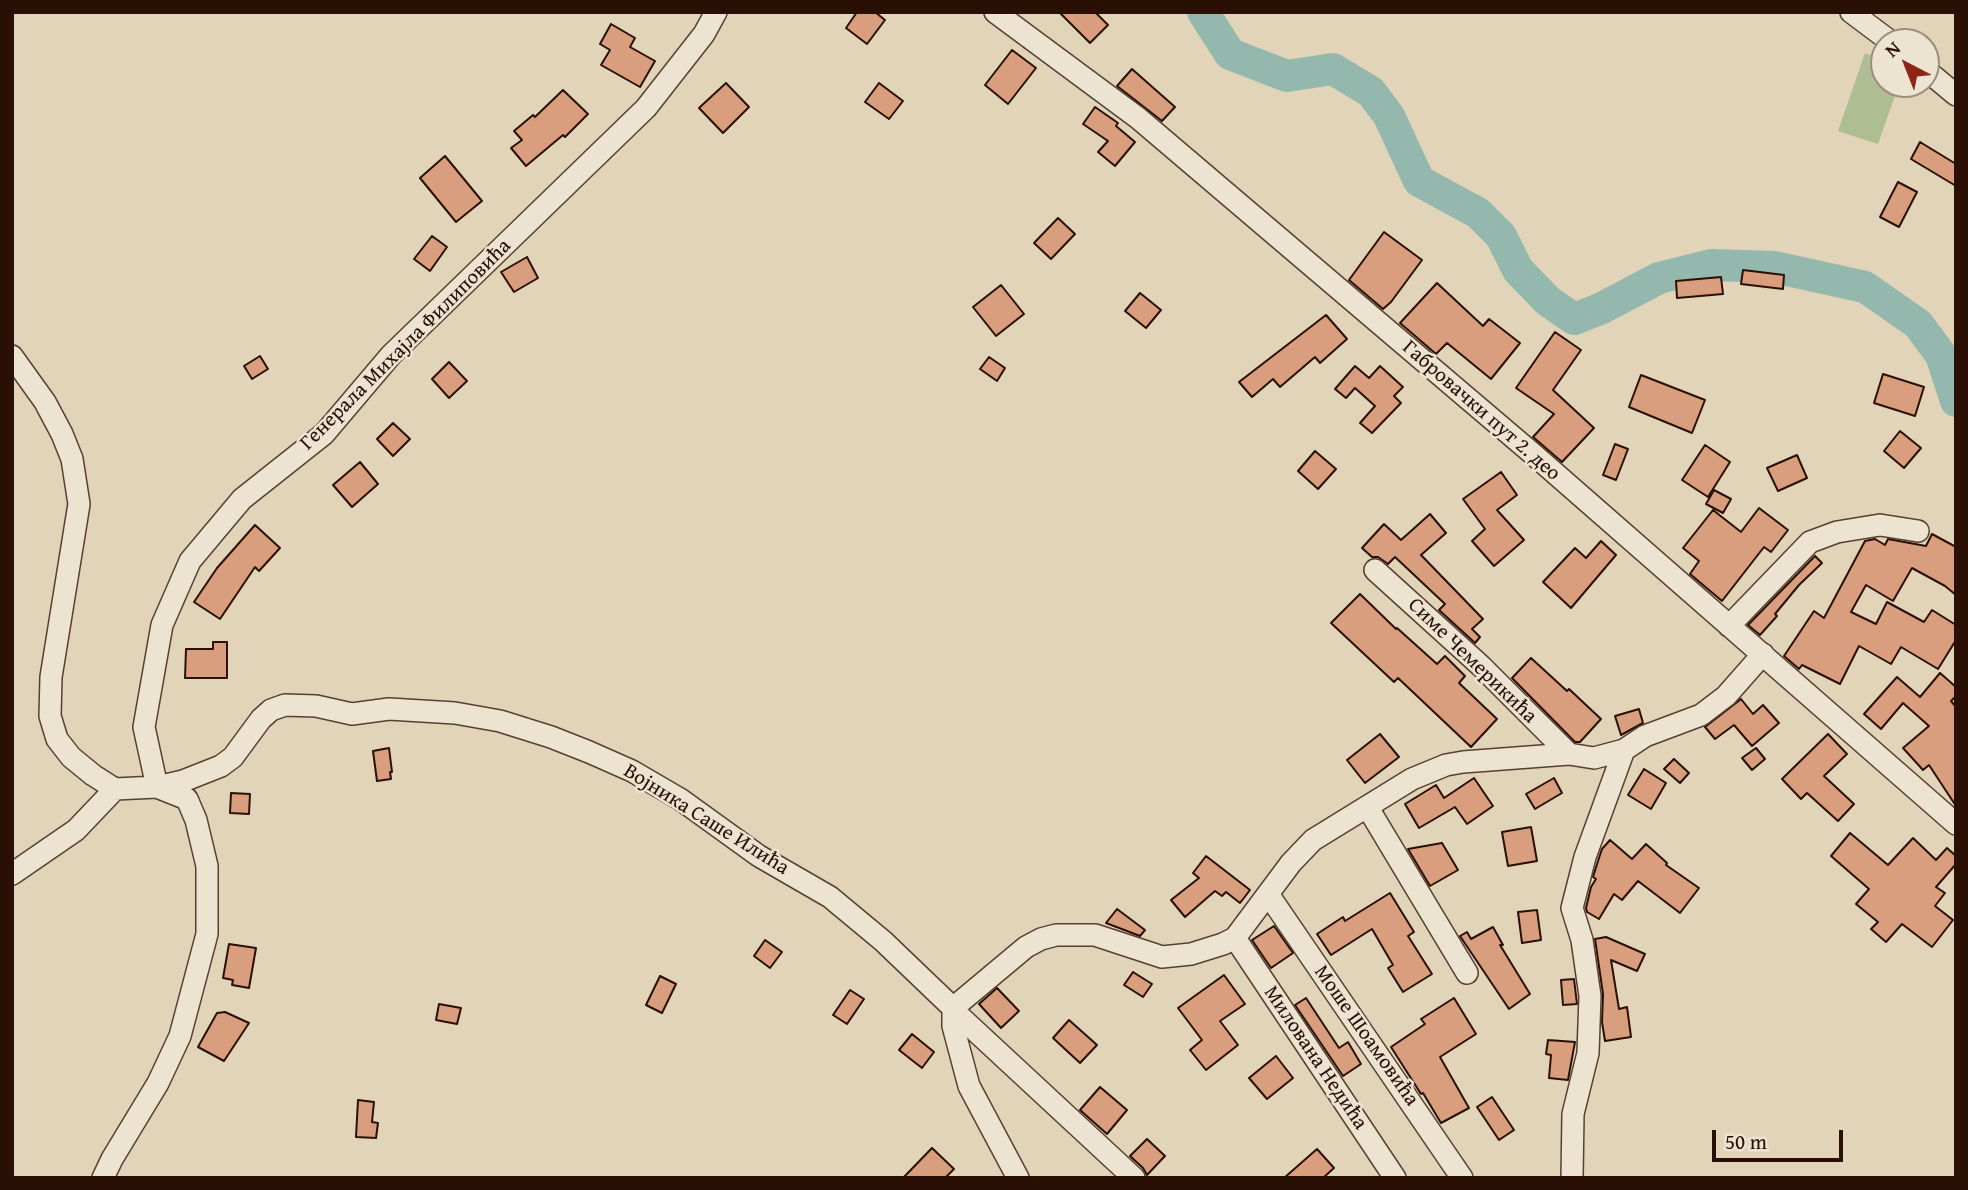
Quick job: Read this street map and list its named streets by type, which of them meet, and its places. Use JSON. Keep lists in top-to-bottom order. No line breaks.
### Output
{"streets":{"street":["Генерала Михајла Филиповића","Габровачки пут 2. део","Симе Чемерикића","Војника Саше Илића","Моше Шоамовића","Милована Недића"]},"crossings":[["Генерала Михајла Филиповића","Војника Саше Илића"]],"scale_bar":"50 m","north":"top left"}
